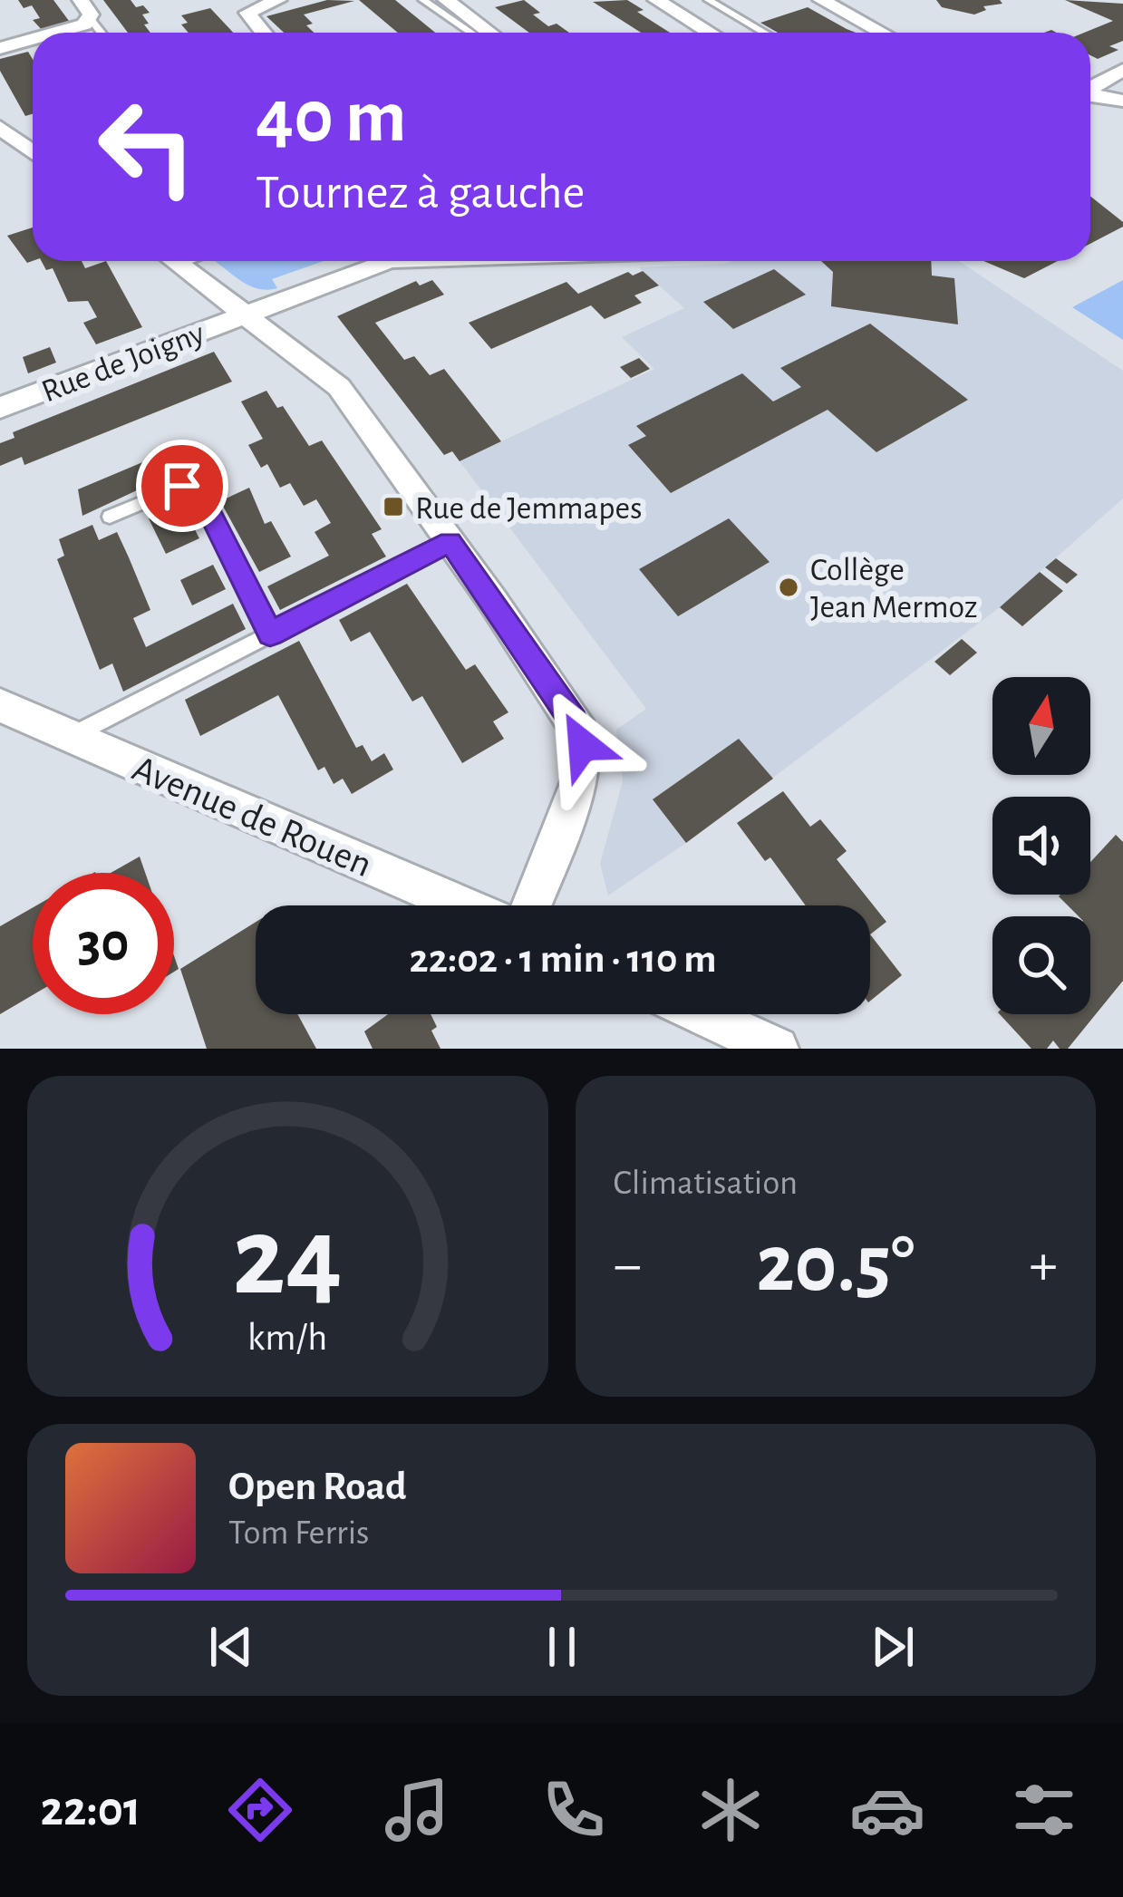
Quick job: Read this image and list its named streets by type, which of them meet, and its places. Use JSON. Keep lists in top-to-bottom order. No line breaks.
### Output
{"streets":{"street":["Rue de Joigny","Avenue de Rouen"]},"places":{"transit":["Rue de Jemmapes"],"other":["Collège Jean Mermoz"]},"north":"top","page":{"turn":["40 m","Tournez à gauche"],"limit":"30","trip":"22:02 · 1 min · 110 m","tile":"Climatisation","heat":["−","20.5°","+"],"song":["Open Road","Tom Ferris"],"tabs":"22:01","gauge":["24","km/h"]}}
